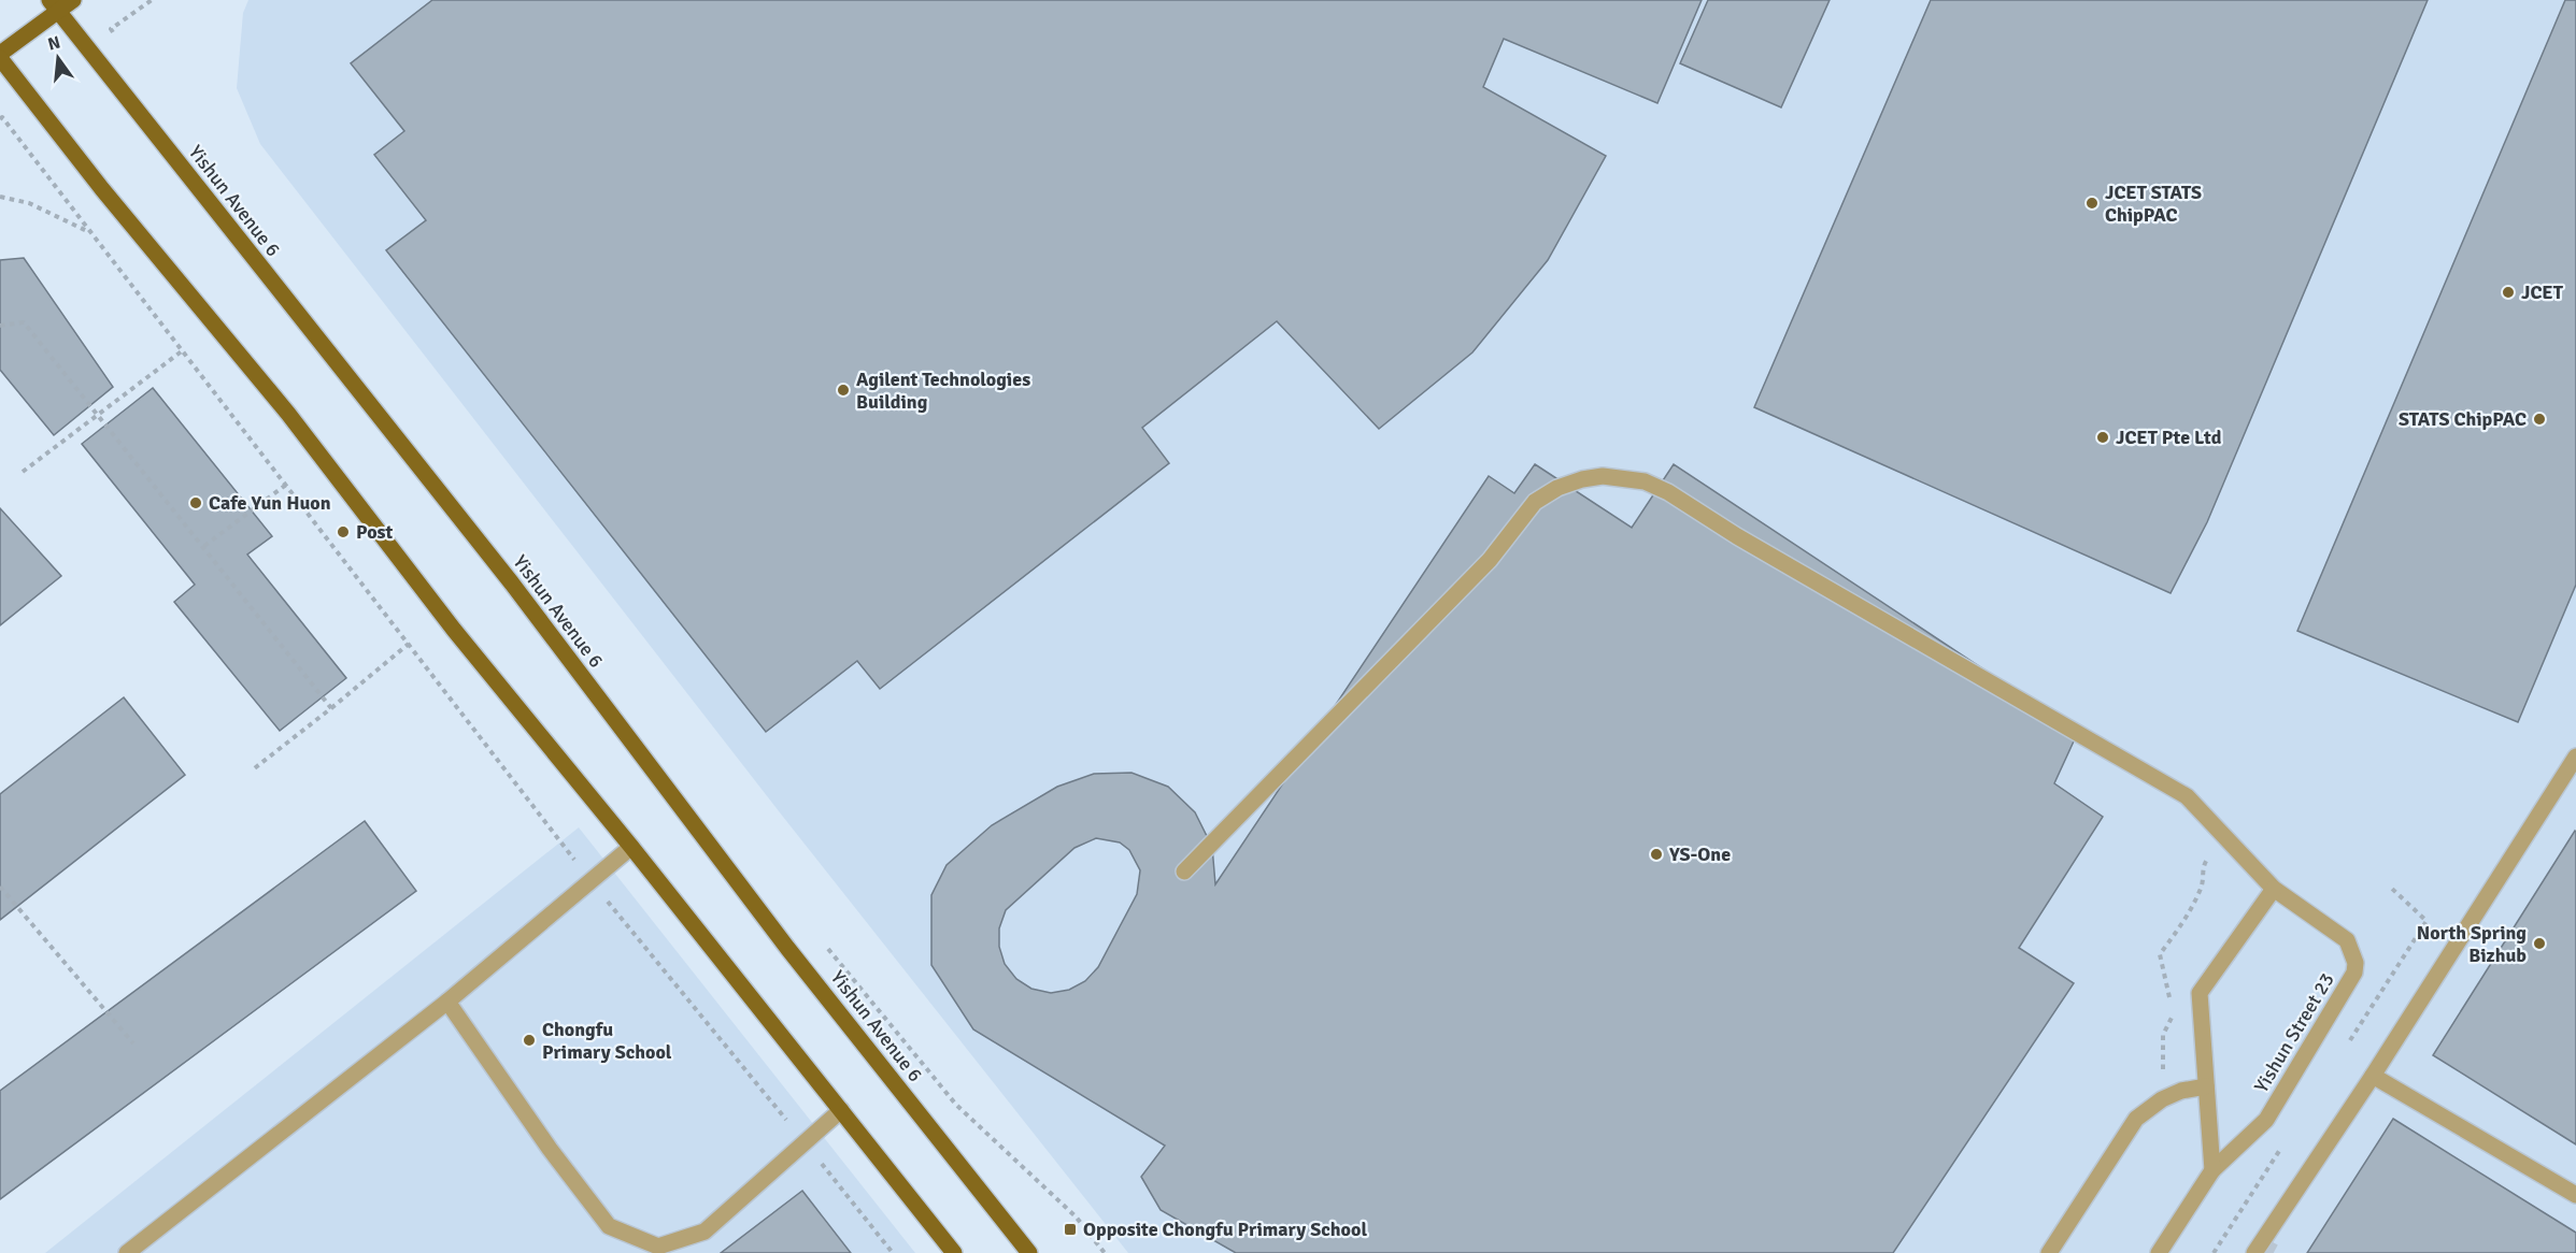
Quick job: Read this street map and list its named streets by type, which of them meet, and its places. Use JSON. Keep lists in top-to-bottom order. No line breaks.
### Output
{"streets":{"main road":["Yishun Avenue 6"],"street":["Yishun Street 23"]},"places":{"other":["JCET STATS ChipPAC","JCET","Agilent Technologies Building","STATS ChipPAC","JCET Pte Ltd","Cafe Yun Huon","Post","YS-One","North Spring Bizhub","Chongfu Primary School"],"transit":["Opposite Chongfu Primary School"]},"north":"top"}
